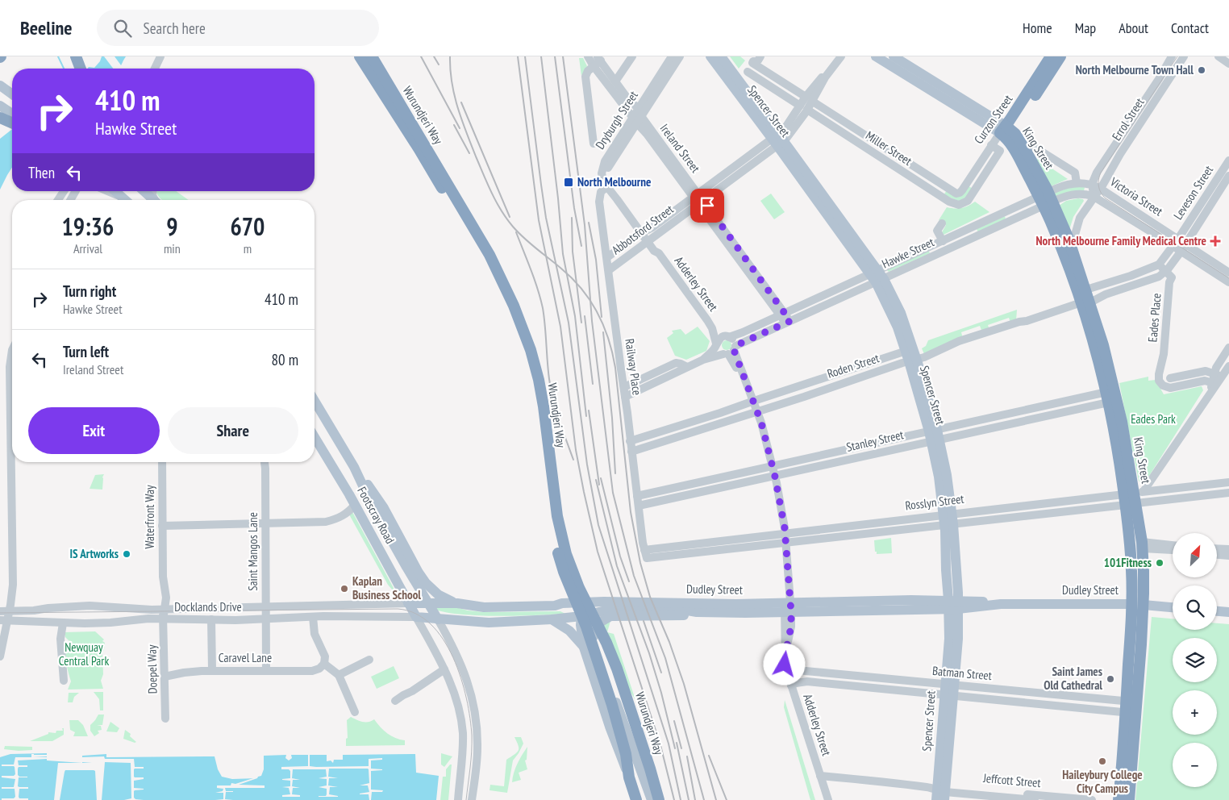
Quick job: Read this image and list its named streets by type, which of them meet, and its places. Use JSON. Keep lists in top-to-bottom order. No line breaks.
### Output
{"streets":{"highway":["Wurundjeri Way","Curzon Street","King Street","Dudley Street"],"main road":["Spencer Street","Footscray Road"],"street":["Errol Street","Dryburgh Street","Ireland Street","Miller Street","Leveson Street","Victoria Street","Abbotsford Street","Hawke Street","Adderley Street","Eades Place","Roden Street","Railway Place","Stanley Street","Rosslyn Street","Waterfront Way","Saint Mangos Lane","Docklands Drive","Caravel Lane","Doepel Way","Batman Street","Jeffcott Street"]},"crossings":[["Spencer Street","Abbotsford Street"],["Spencer Street","Hawke Street"],["Spencer Street","Roden Street"],["Spencer Street","Stanley Street"],["Spencer Street","Rosslyn Street"],["Spencer Street","Dudley Street"],["Spencer Street","Batman Street"],["Spencer Street","Jeffcott Street"],["Wurundjeri Way","Dudley Street"],["Curzon Street","Miller Street"],["Curzon Street","King Street"],["Errol Street","Victoria Street"],["Dryburgh Street","Ireland Street"],["Dryburgh Street","Adderley Street"],["Dryburgh Street","Railway Place"],["Ireland Street","Abbotsford Street"],["Ireland Street","Hawke Street"],["Miller Street","Abbotsford Street"],["King Street","Hawke Street"],["King Street","Roden Street"],["King Street","Stanley Street"],["King Street","Rosslyn Street"],["King Street","Dudley Street"],["King Street","Batman Street"],["Leveson Street","Victoria Street"],["Victoria Street","Hawke Street"],["Abbotsford Street","Adderley Street"],["Abbotsford Street","Railway Place"],["Hawke Street","Adderley Street"],["Hawke Street","Railway Place"],["Adderley Street","Roden Street"],["Adderley Street","Railway Place"],["Adderley Street","Stanley Street"],["Adderley Street","Rosslyn Street"],["Adderley Street","Dudley Street"],["Adderley Street","Batman Street"],["Adderley Street","Jeffcott Street"],["Eades Place","Roden Street"],["Roden Street","Railway Place"],["Railway Place","Stanley Street"],["Railway Place","Rosslyn Street"],["Footscray Road","Dudley Street"],["Footscray Road","Docklands Drive"],["Waterfront Way","Docklands Drive"],["Waterfront Way","Doepel Way"],["Saint Mangos Lane","Docklands Drive"],["Saint Mangos Lane","Caravel Lane"],["Dudley Street","Docklands Drive"],["Docklands Drive","Doepel Way"],["Caravel Lane","Doepel Way"]],"parks":["Eades Park","Newquay Central Park"],"places":{"other":["North Melbourne Town Hall","IS Artworks","101Fitness","Kaplan Business School","Saint James Old Cathedral","Haileybury College City Campus"],"transit":["North Melbourne"],"health":["North Melbourne Family Medical Centre"]},"north":"top right","page":{"header":"Beeline","search":"Search here","nav":["Home","Map","About","Contact"],"turn":["410 m","Hawke Street"],"then":"Then","eta":["19:36","Arrival","9","min","670","m"],"list":[{"name":"Turn right","note":"Hawke Street","value":"410 m"},{"name":"Turn left","note":"Ireland Street","value":"80 m"}],"buttons":["Exit","Share"],"map_buttons":["+","−"]}}
